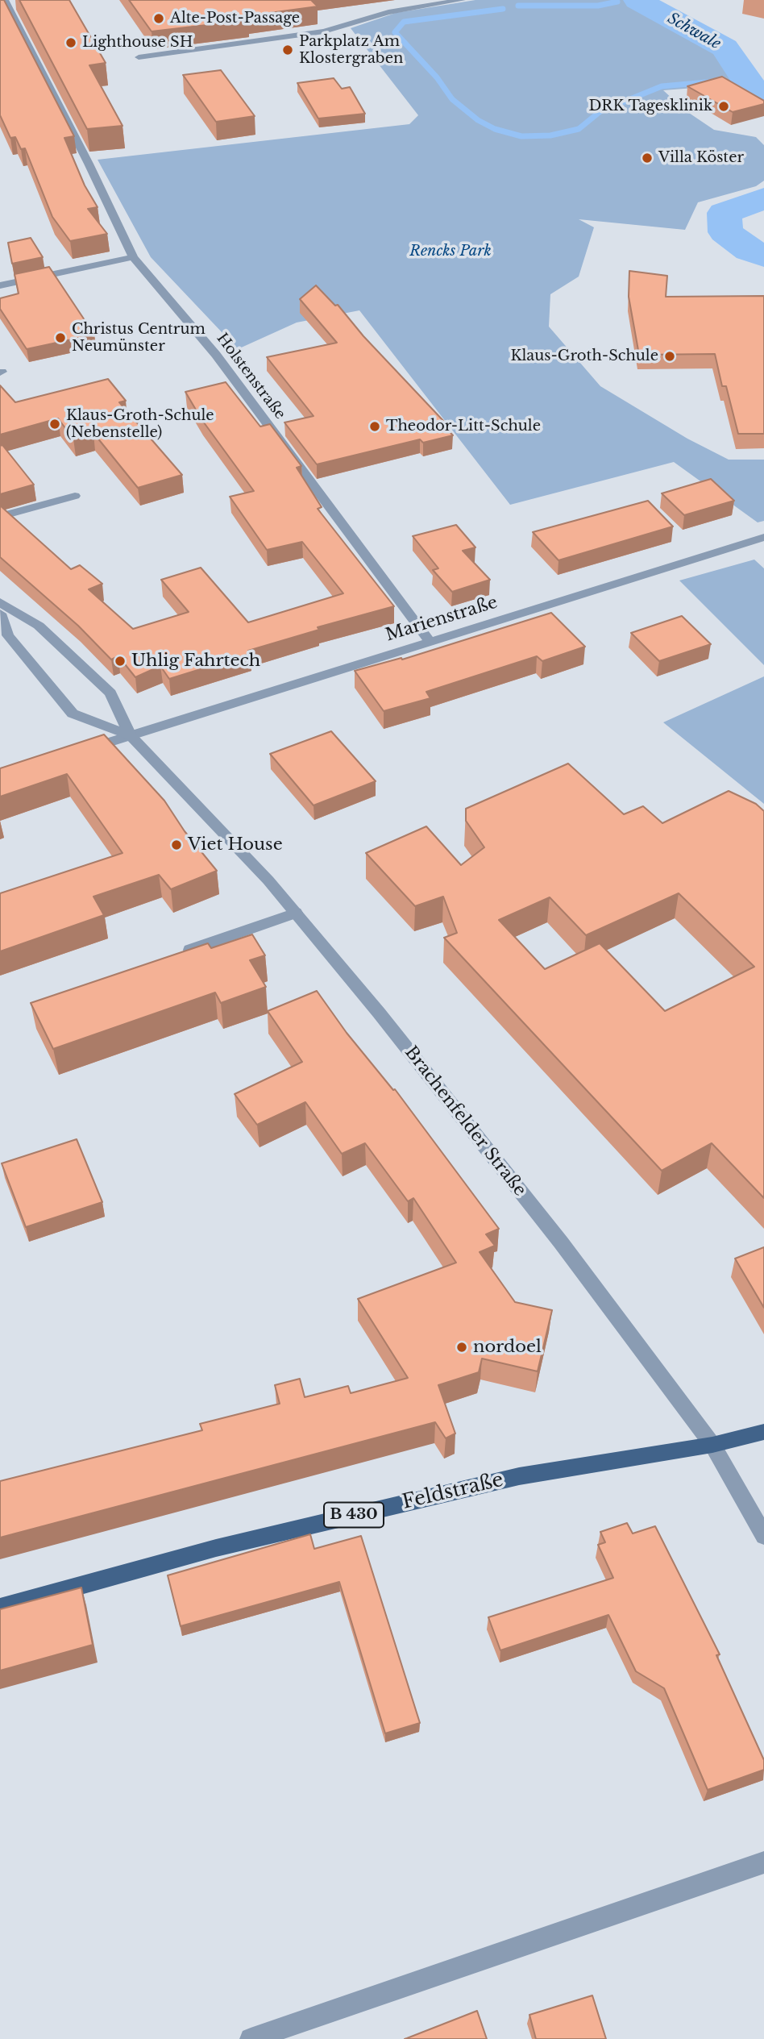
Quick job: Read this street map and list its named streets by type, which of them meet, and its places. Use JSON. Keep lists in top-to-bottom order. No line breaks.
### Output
{"streets":{"main road":["Feldstraße","B 430"],"street":["Holstenstraße","Marienstraße","Brachenfelder Straße"]},"crossings":[["Holstenstraße","Marienstraße"],["Marienstraße","Brachenfelder Straße"],["Brachenfelder Straße","Feldstraße"],["Brachenfelder Straße","B 430"],["Feldstraße","B 430"]],"water":["Schwale"],"parks":["Rencks Park"],"places":["Alte-Post-Passage","Lighthouse SH","Parkplatz Am Klostergraben","DRK Tagesklinik","Villa Köster","Christus Centrum Neumünster","Klaus-Groth-Schule","Klaus-Groth-Schule (Nebenstelle)","Theodor-Litt-Schule","Uhlig Fahrtech","Viet House","nordoel"]}
